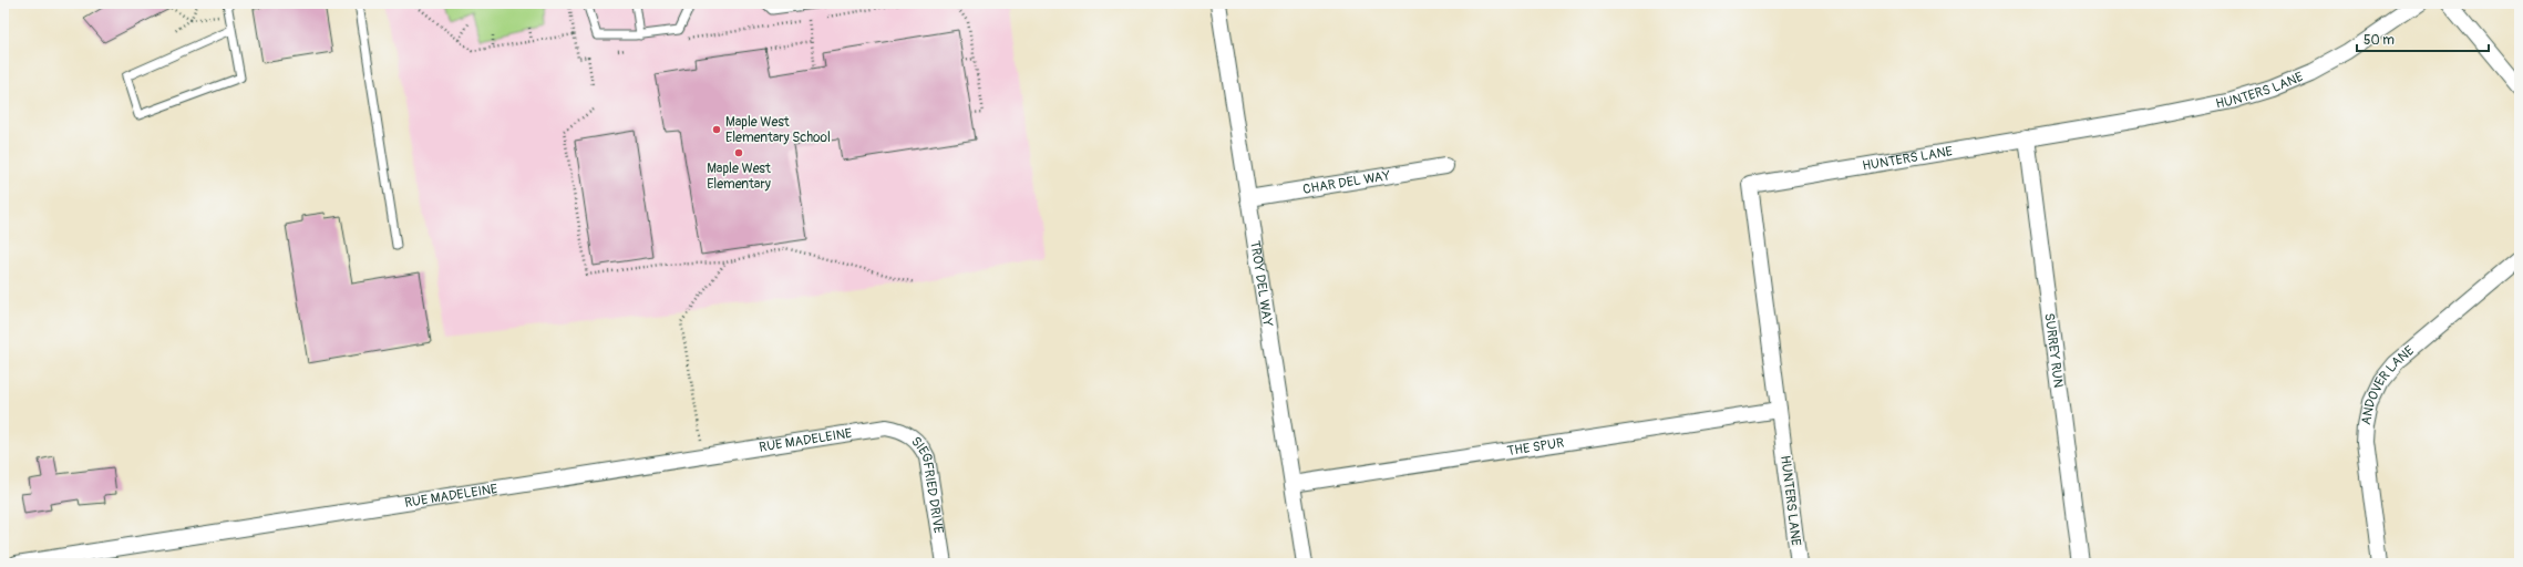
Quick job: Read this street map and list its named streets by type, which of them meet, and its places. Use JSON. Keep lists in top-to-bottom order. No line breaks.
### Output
{"streets":{"street":["HUNTERS LANE","CHAR DEL WAY","TROY DEL WAY","SURREY RUN","ANDOVER LANE","RUE MADELEINE","THE SPUR","SIEGFRIED DRIVE"]},"crossings":[["HUNTERS LANE","SURREY RUN"],["HUNTERS LANE","THE SPUR"],["CHAR DEL WAY","TROY DEL WAY"],["TROY DEL WAY","THE SPUR"],["RUE MADELEINE","SIEGFRIED DRIVE"]],"places":["Maple West Elementary School","Maple West Elementary"],"scale_bar":"50 m"}
